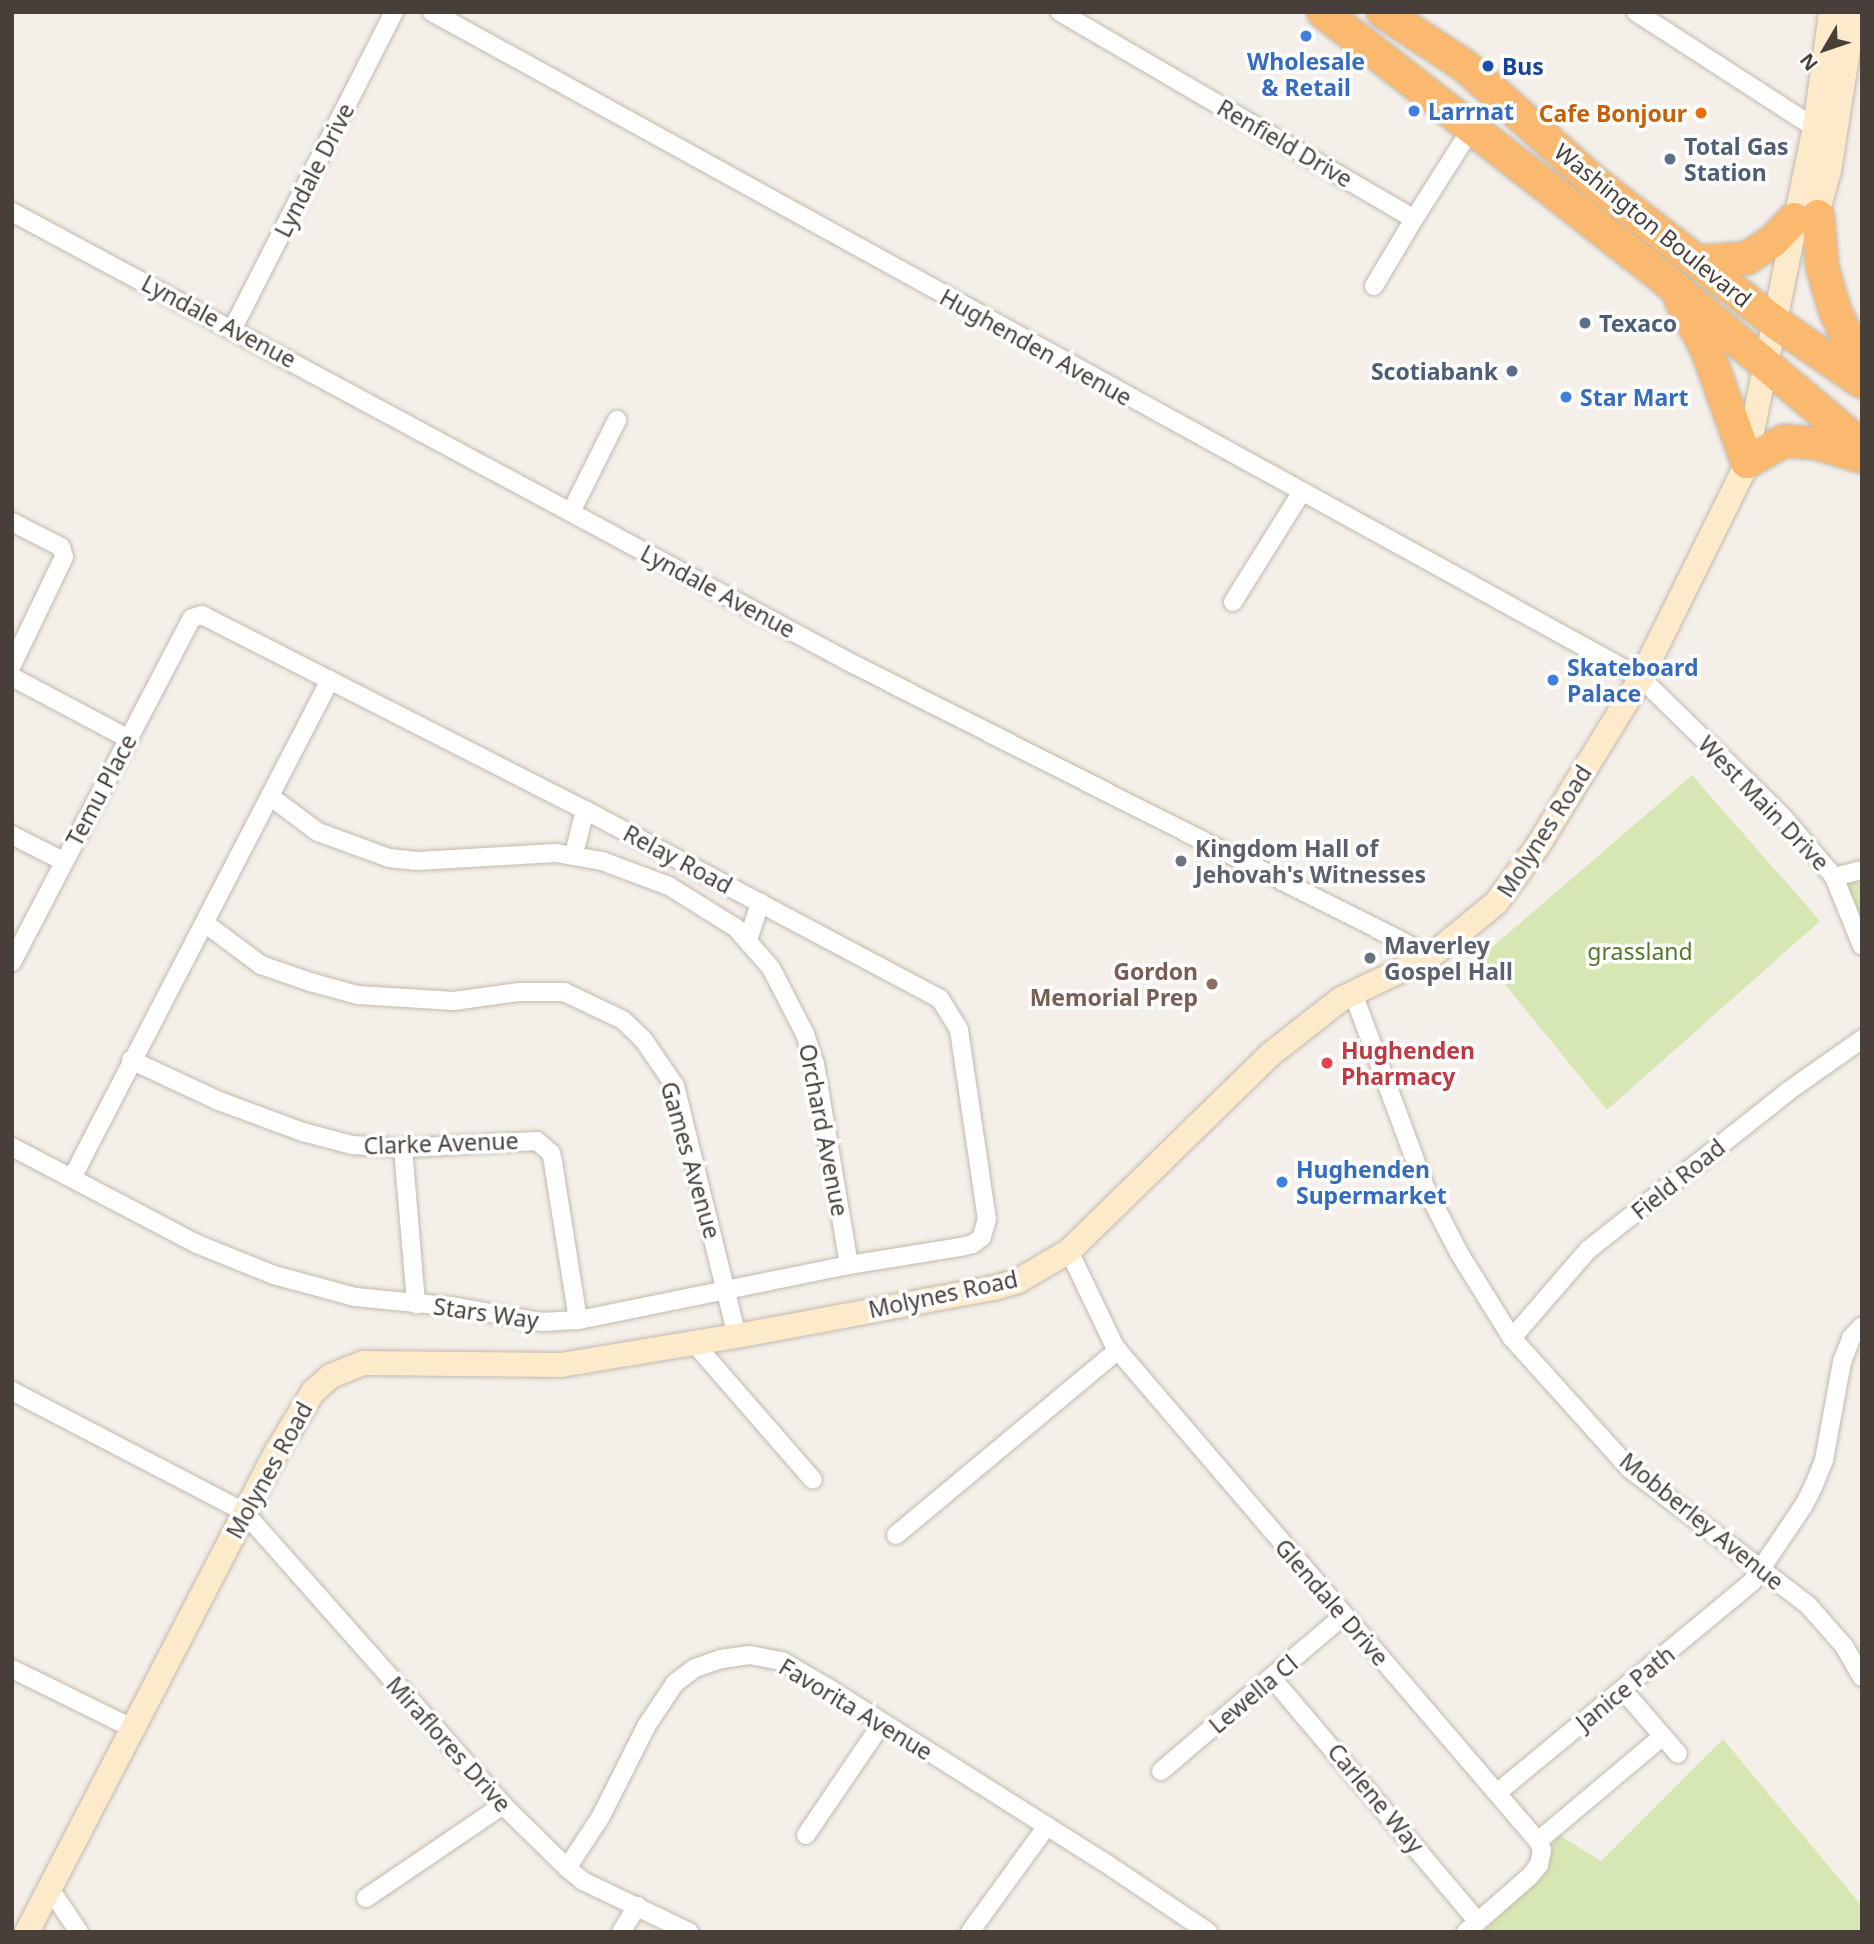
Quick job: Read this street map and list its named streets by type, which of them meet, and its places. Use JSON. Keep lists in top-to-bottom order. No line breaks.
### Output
{"streets":{"highway":["Washington Boulevard"],"main road":["Molynes Road"],"street":["Renfield Drive","Lyndale Drive","Lyndale Avenue","Hughenden Avenue","Temu Place","West Main Drive","Relay Road","Orchard Avenue","Clarke Avenue","Games Avenue","Field Road","Stars Way","Mobberley Avenue","Glendale Drive","Janice Path","Lewella Cl","Favorita Avenue","Miraflores Drive","Carlene Way"]},"crossings":[["Lyndale Drive","Lyndale Avenue"],["Washington Boulevard","Molynes Road"],["Lyndale Avenue","Molynes Road"],["Hughenden Avenue","West Main Drive"],["Hughenden Avenue","Molynes Road"],["Temu Place","Relay Road"],["West Main Drive","Molynes Road"],["Molynes Road","Games Avenue"],["Molynes Road","Mobberley Avenue"],["Molynes Road","Glendale Drive"],["Molynes Road","Miraflores Drive"],["Relay Road","Stars Way"],["Orchard Avenue","Stars Way"],["Clarke Avenue","Stars Way"],["Games Avenue","Stars Way"],["Field Road","Mobberley Avenue"],["Mobberley Avenue","Janice Path"],["Glendale Drive","Janice Path"],["Glendale Drive","Lewella Cl"],["Lewella Cl","Carlene Way"],["Favorita Avenue","Miraflores Drive"]],"parks":["grassland"],"places":["Wholesale & Retail","Bus","Larrnat","Cafe Bonjour","Total Gas Station","Texaco","Scotiabank","Star Mart","Skateboard Palace","Kingdom Hall of Jehovah's Witnesses","Maverley Gospel Hall","Gordon Memorial Prep","Hughenden Pharmacy","Hughenden Supermarket"],"north":"bottom left"}
